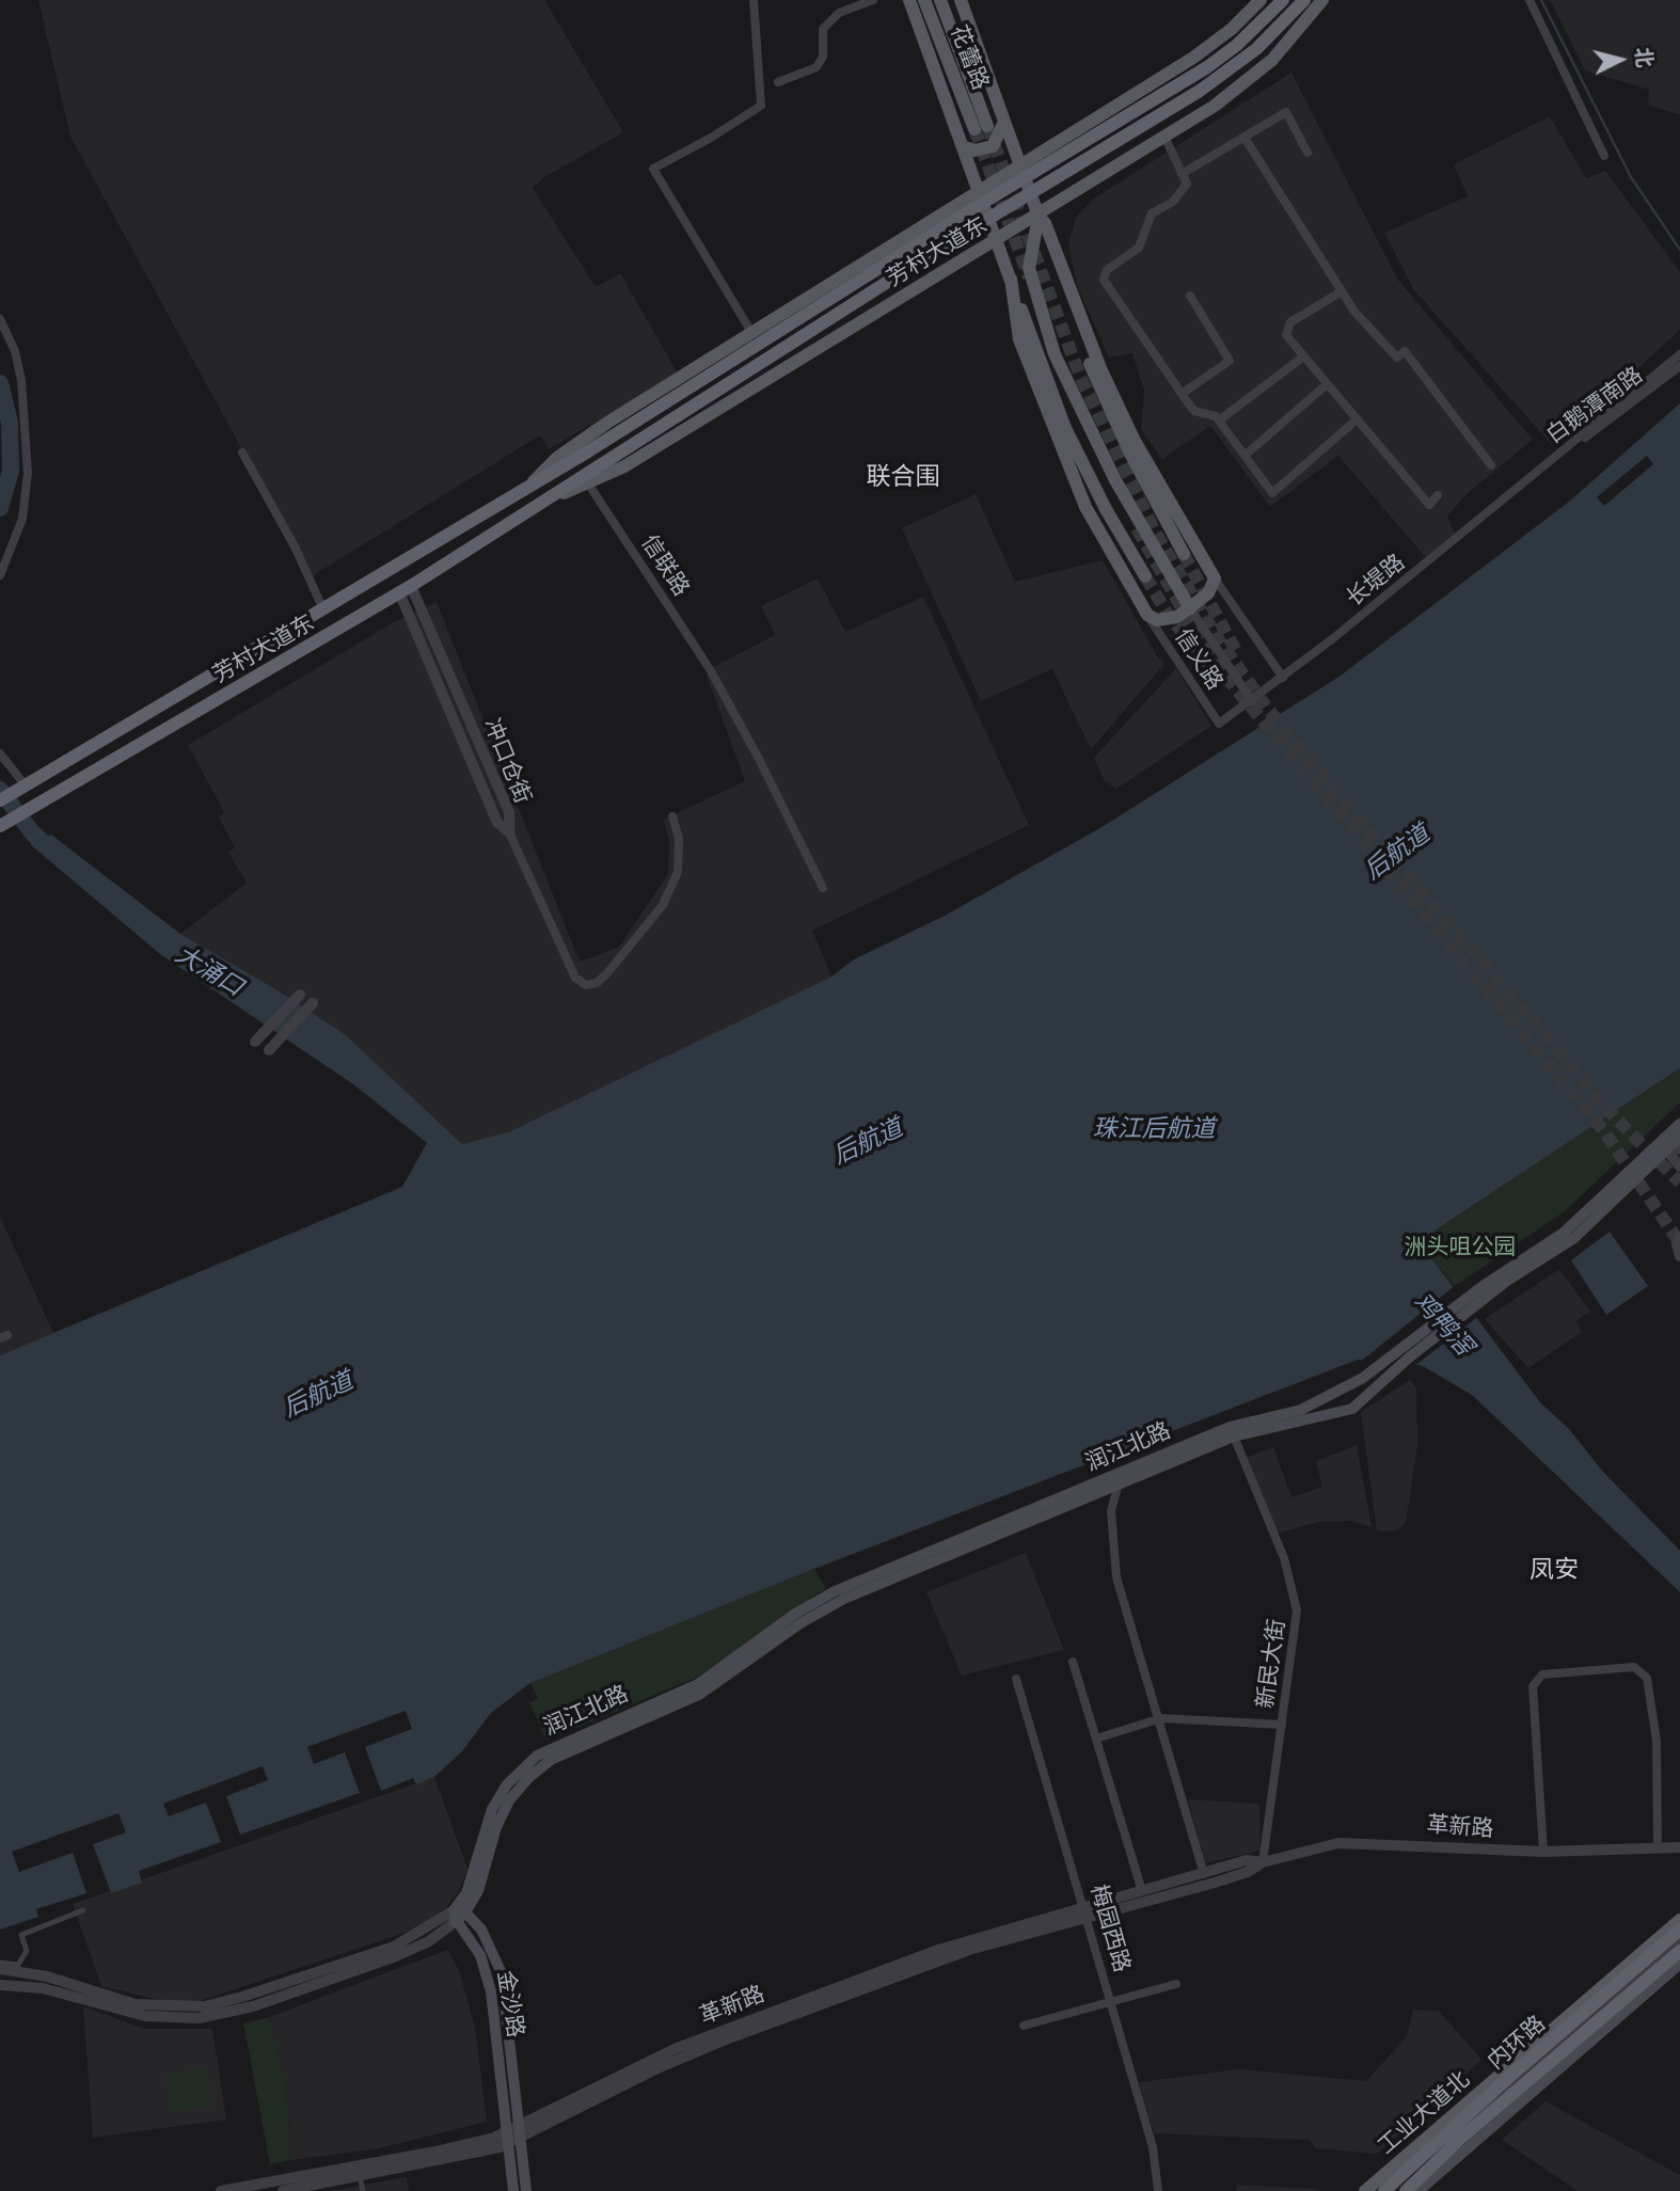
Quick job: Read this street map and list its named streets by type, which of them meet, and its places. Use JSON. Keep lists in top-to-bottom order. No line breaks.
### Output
{"streets":{"highway":["芳村大道东","内环路"],"main road":["花蕾路","润江北路","金沙路","工业大道北"],"street":["白鹅潭南路","信联路","长堤路","信义路","冲口仓街","新民大街","革新路","梅园西路"]},"crossings":[["芳村大道东","信联路"],["芳村大道东","冲口仓街"],["白鹅潭南路","长堤路"],["长堤路","信义路"],["润江北路","新民大街"],["润江北路","金沙路"],["新民大街","革新路"],["革新路","梅园西路"],["革新路","金沙路"],["内环路","工业大道北"]],"districts":["联合围","凤安"],"water":["后航道","大涌口","珠江后航道","鸡鸭滘"],"parks":["洲头咀公园"],"north":"right"}
